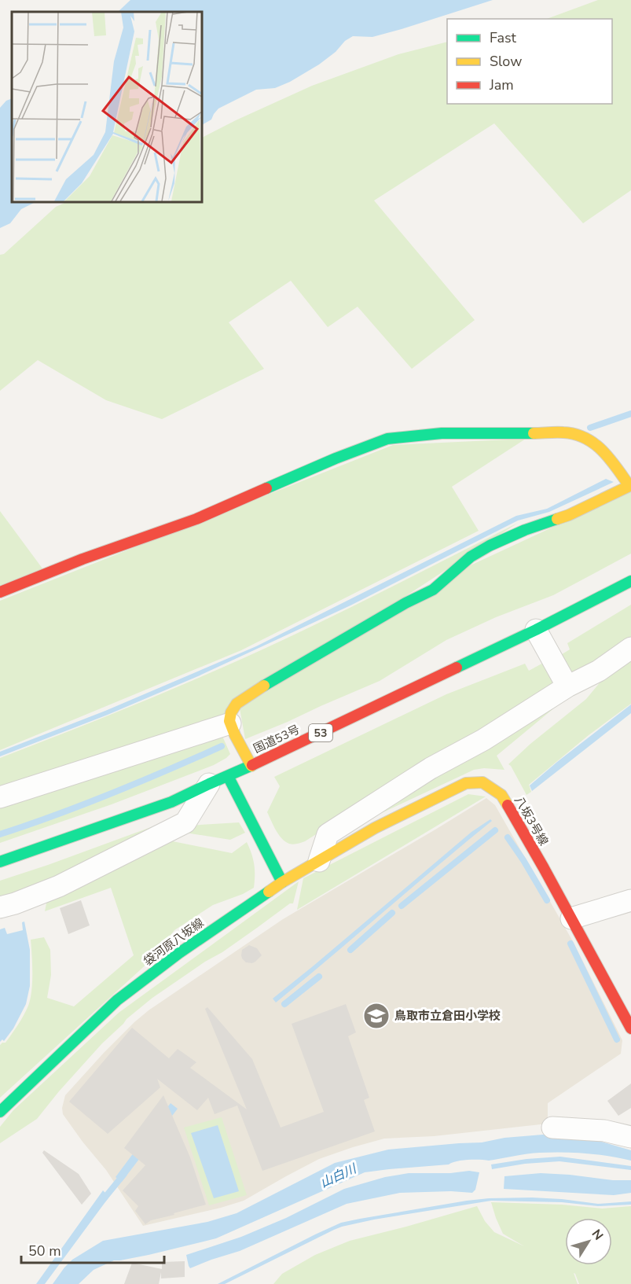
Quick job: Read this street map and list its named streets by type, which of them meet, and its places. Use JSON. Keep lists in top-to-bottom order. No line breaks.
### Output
{"streets":{"main road":["53","国道53号","八坂3号線","袋河原八坂線"]},"crossings":[["八坂3号線","袋河原八坂線"]],"water":["山白川"],"places":{"school or university":["鳥取市立倉田小学校"]},"legend":["Fast","Slow","Jam"],"scale_bar":"50 m","north":"top right"}
